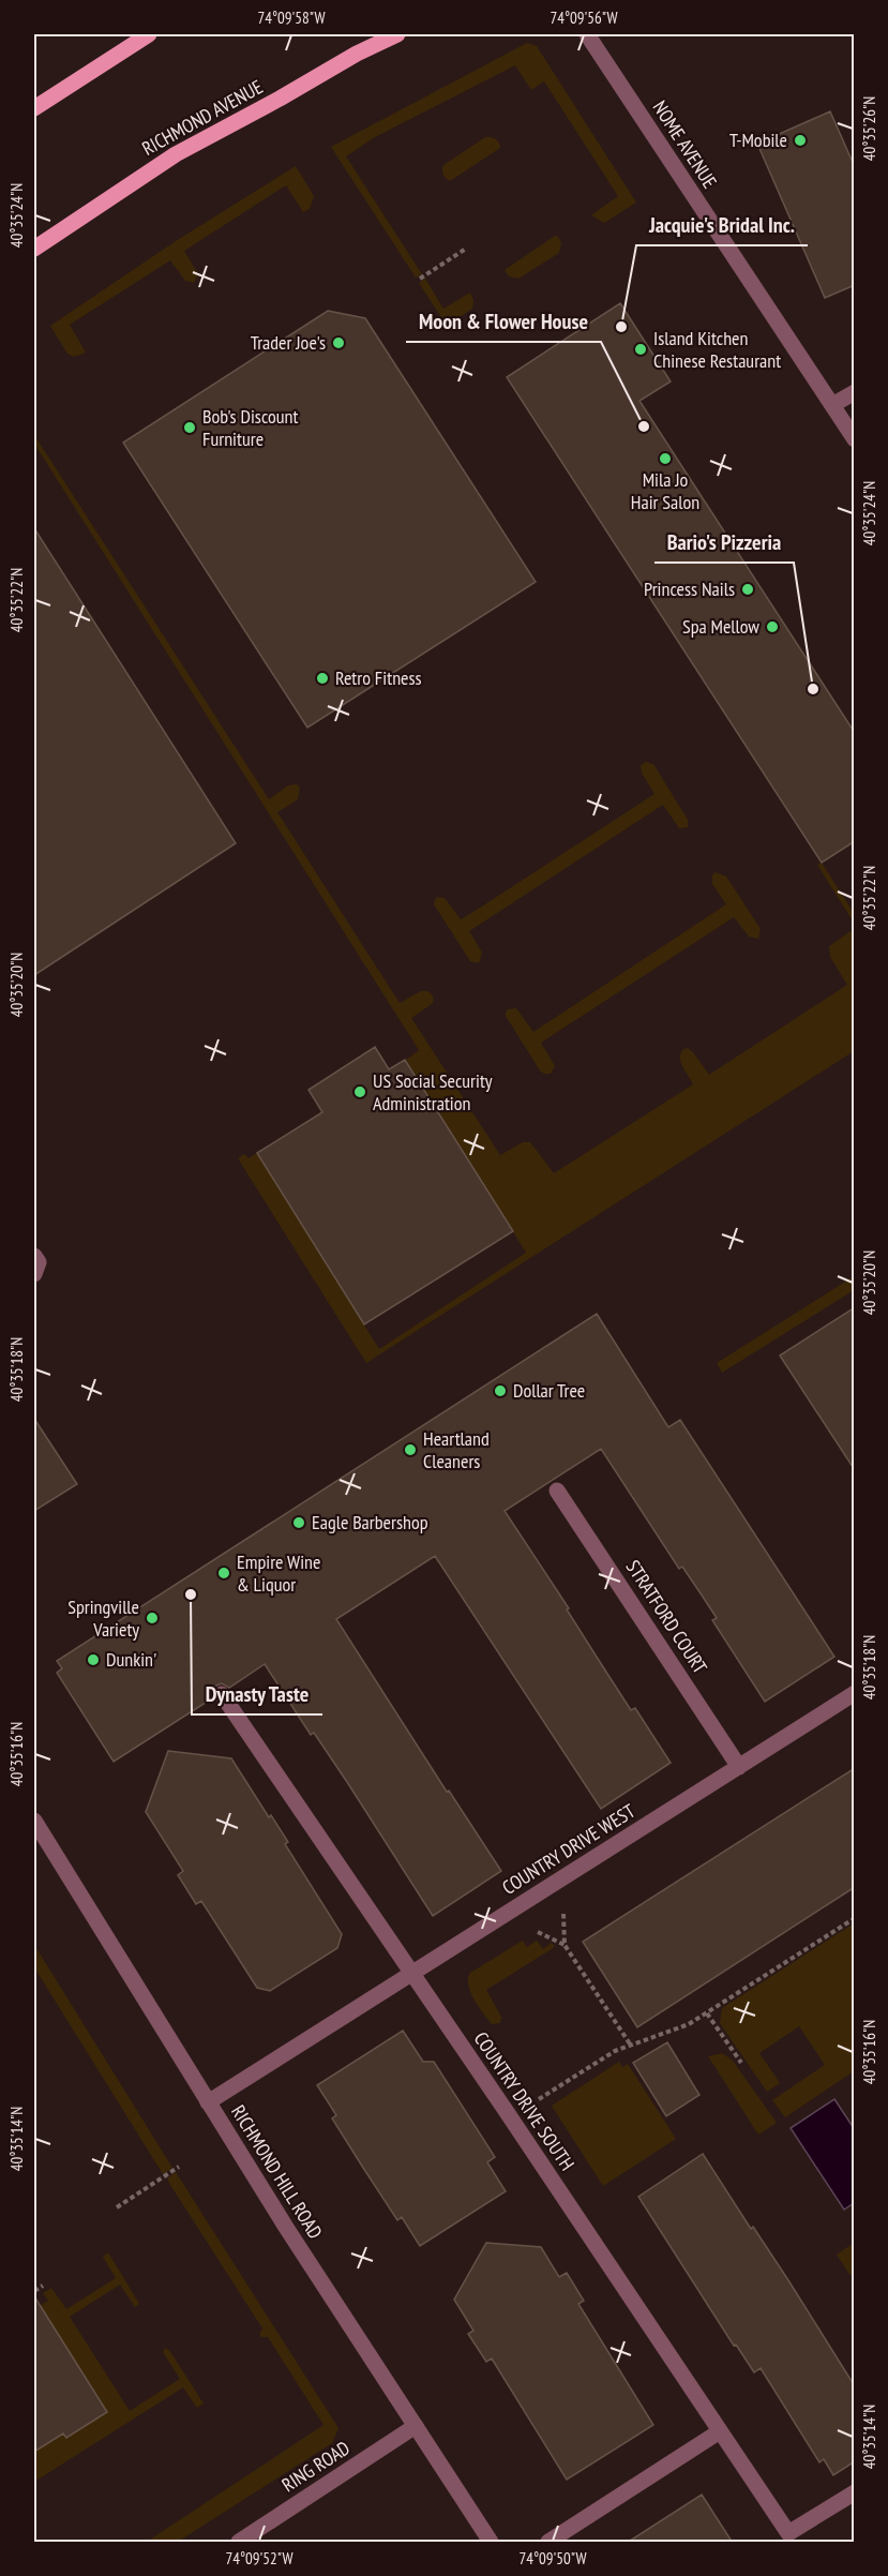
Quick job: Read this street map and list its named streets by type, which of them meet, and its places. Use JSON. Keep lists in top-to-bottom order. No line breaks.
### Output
{"streets":{"main road":["RICHMOND AVENUE"],"street":["NOME AVENUE","STRATFORD COURT","COUNTRY DRIVE WEST","COUNTRY DRIVE SOUTH","RICHMOND HILL ROAD","RING ROAD"]},"crossings":[["STRATFORD COURT","COUNTRY DRIVE WEST"],["COUNTRY DRIVE WEST","COUNTRY DRIVE SOUTH"],["COUNTRY DRIVE WEST","RICHMOND HILL ROAD"],["RICHMOND HILL ROAD","RING ROAD"]],"places":["T-Mobile","Jacquie's Bridal Inc.","Trader Joe's","Island Kitchen Chinese Restaurant","Moon & Flower House","Bob's Discount Furniture","Mila Jo Hair Salon","Princess Nails","Spa Mellow","Retro Fitness","Bario's Pizzeria","US Social Security Administration","Dollar Tree","Heartland Cleaners","Eagle Barbershop","Empire Wine & Liquor","Dynasty Taste","Springville Variety","Dunkin'"],"coordinates":["74°09'58\"W","74°09'56\"W","40°35'26\"N","40°35'24\"N","40°35'22\"N","40°35'20\"N","40°35'18\"N","40°35'16\"N","40°35'14\"N","74°09'52\"W","74°09'50\"W"]}
